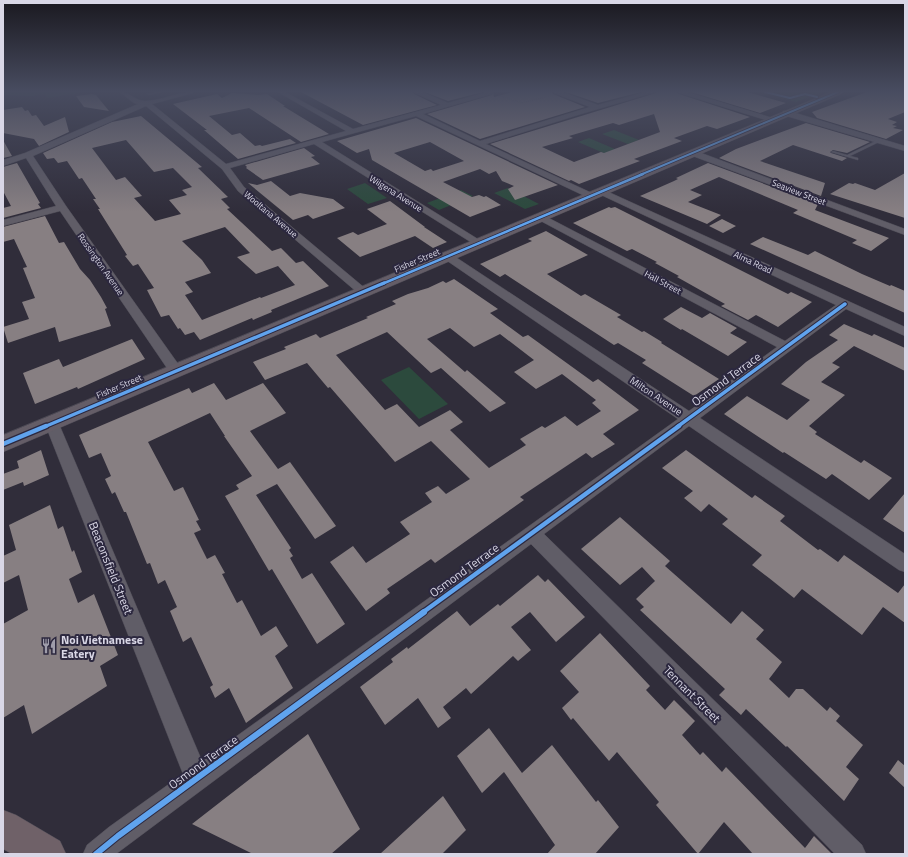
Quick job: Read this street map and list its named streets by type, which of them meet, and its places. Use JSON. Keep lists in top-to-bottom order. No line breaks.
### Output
{"streets":{"street":["Seaview Street","Wilgena Avenue","Wooltana Avenue","Fisher Street","Alma Road","Rossington Avenue","Hall Street","Osmond Terrace","Milton Avenue","Beaconsfield Street","Tennant Street"]},"crossings":[["Seaview Street","Fisher Street"],["Wilgena Avenue","Fisher Street"],["Wooltana Avenue","Fisher Street"],["Fisher Street","Alma Road"],["Fisher Street","Rossington Avenue"],["Fisher Street","Hall Street"],["Fisher Street","Milton Avenue"],["Fisher Street","Beaconsfield Street"],["Alma Road","Osmond Terrace"],["Hall Street","Osmond Terrace"],["Osmond Terrace","Milton Avenue"],["Osmond Terrace","Beaconsfield Street"],["Osmond Terrace","Tennant Street"]],"places":{"restaurant":["Noi Vietnamese Eatery"]}}
